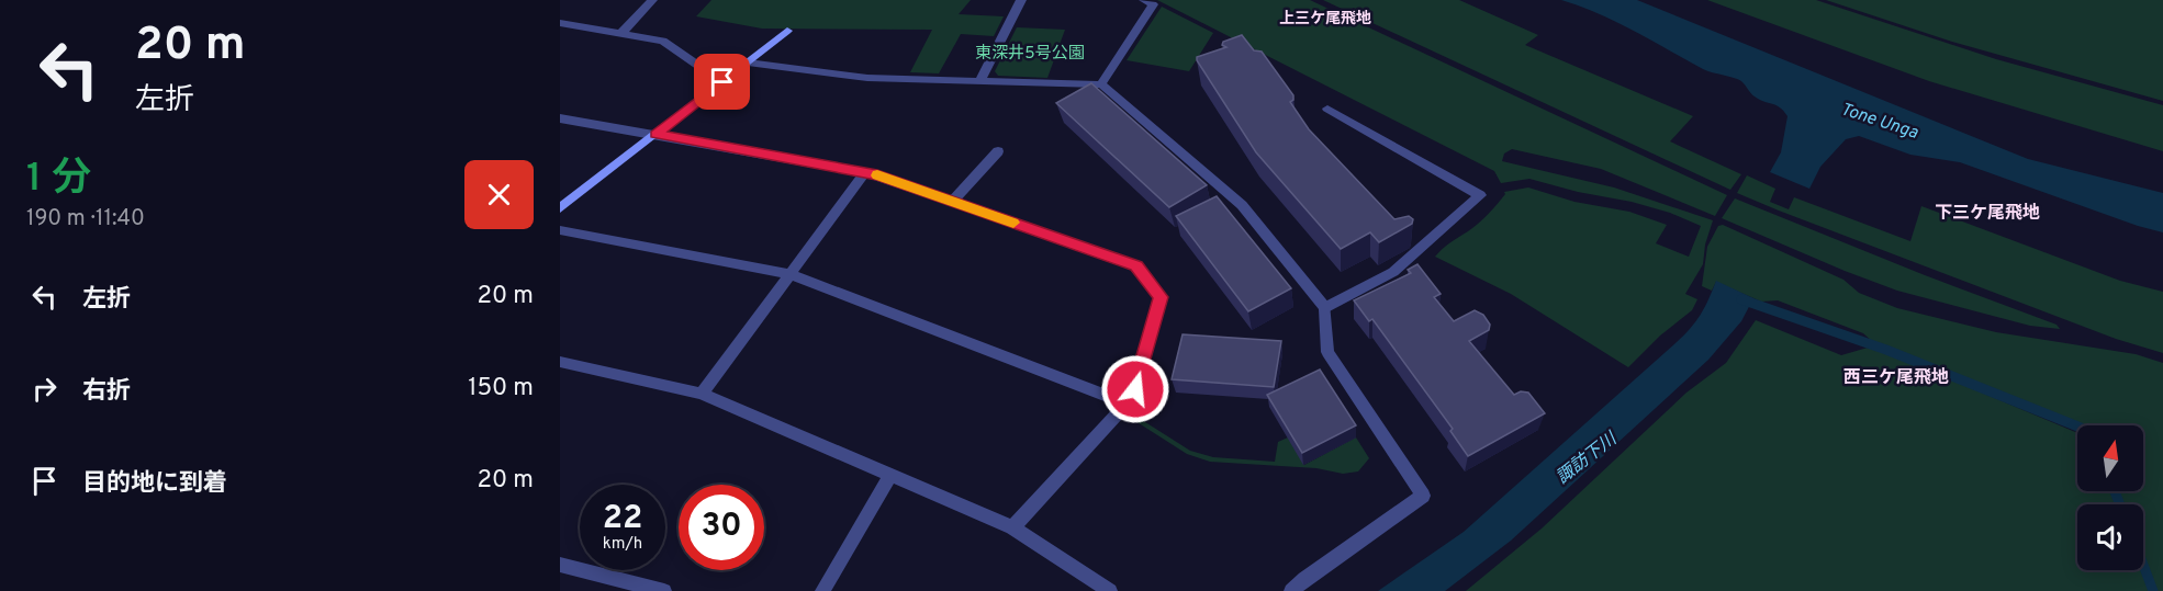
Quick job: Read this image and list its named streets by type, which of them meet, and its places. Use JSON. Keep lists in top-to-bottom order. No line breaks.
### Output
{"districts":["上三ケ尾飛地","下三ケ尾飛地","西三ケ尾飛地"],"water":["Tone Unga","諏訪下川"],"parks":["東深井5号公園"],"north":"top","page":{"turn":["20 m","左折"],"heading":["1 分","190 m · 11:40"],"list":[{"name":"左折","value":"20 m"},{"name":"右折","value":"150 m"},{"name":"目的地に到着","value":"20 m"}],"speed":"22 km/h","limit":"30"}}
